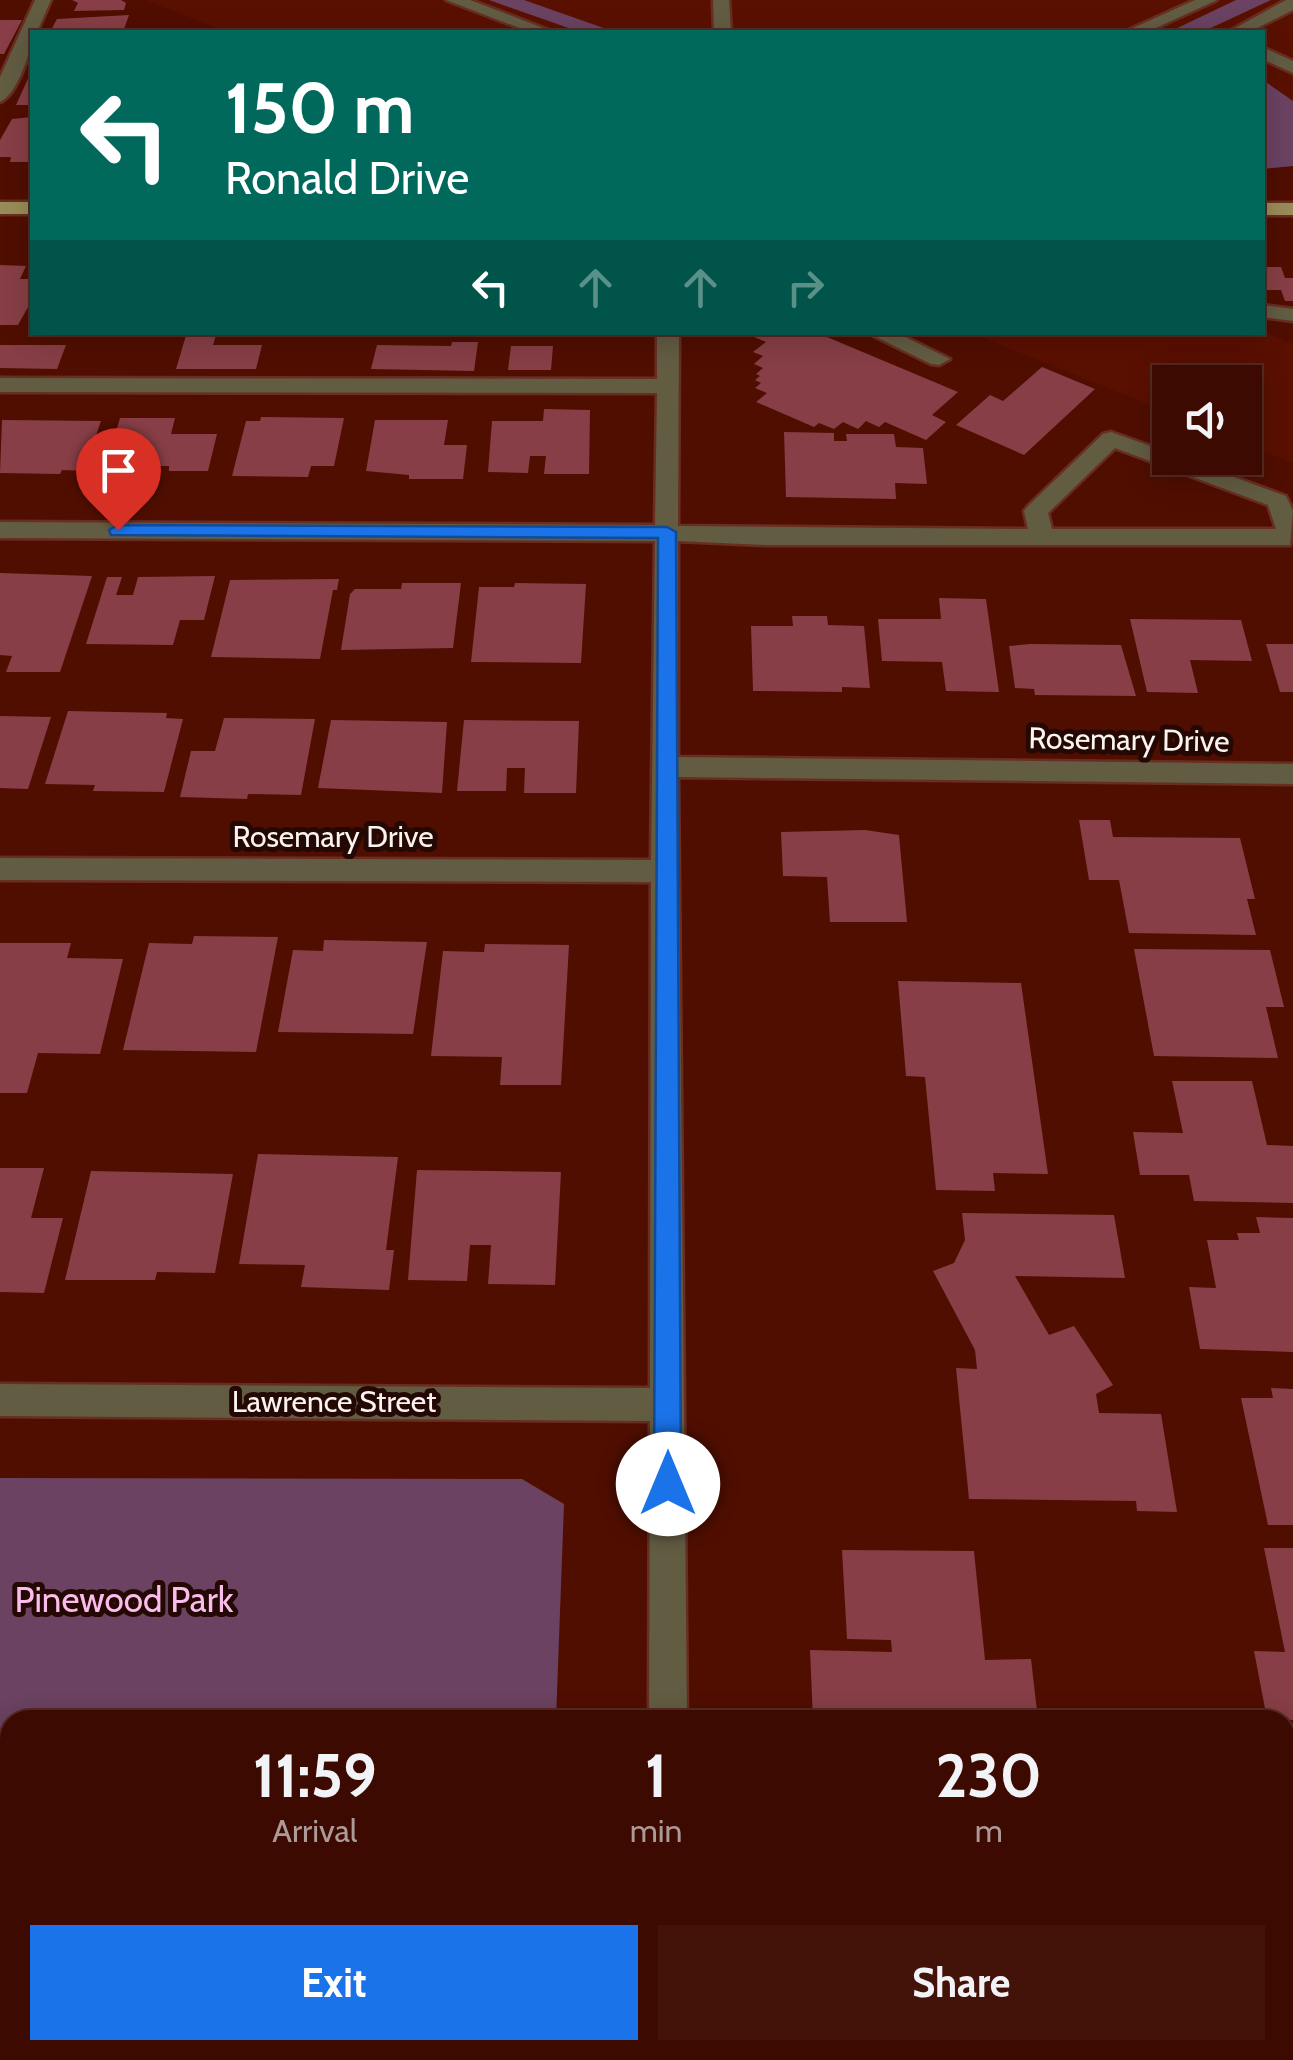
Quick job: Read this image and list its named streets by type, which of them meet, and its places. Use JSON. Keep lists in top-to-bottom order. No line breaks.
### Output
{"streets":{"street":["Rosemary Drive","Lawrence Street"]},"parks":["Pinewood Park"],"page":{"turn":["150 m","Ronald Drive"],"eta":["11:59","Arrival","1","min","230","m"],"buttons":["Exit","Share"]}}
